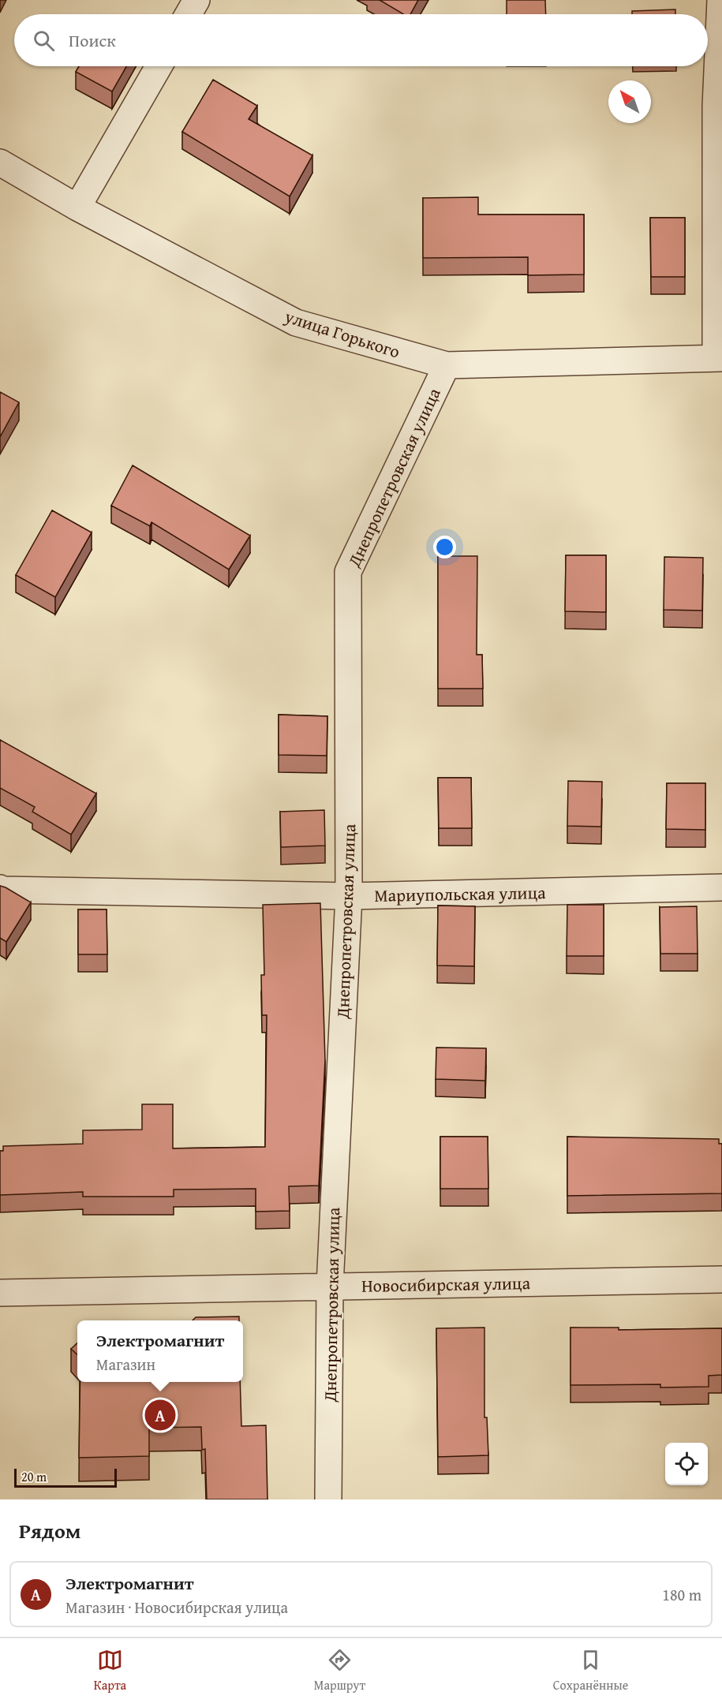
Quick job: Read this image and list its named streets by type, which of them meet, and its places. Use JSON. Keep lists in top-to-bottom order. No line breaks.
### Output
{"streets":{"street":["улица Горького","Днепропетровская улица","Мариупольская улица","Новосибирская улица"]},"crossings":[["улица Горького","Днепропетровская улица"],["Днепропетровская улица","Мариупольская улица"],["Днепропетровская улица","Новосибирская улица"]],"scale_bar":"20 m","north":"top left","page":{"search":"Поиск","popup":["Электромагнит","Магазин"],"pins":"A","scale":"20 m","heading":"Рядом","list":[{"mark":"A","name":"Электромагнит","note":"Магазин · Новосибирская улица","value":"180 m"}],"nav":["Карта","Маршрут","Сохранённые"]}}
